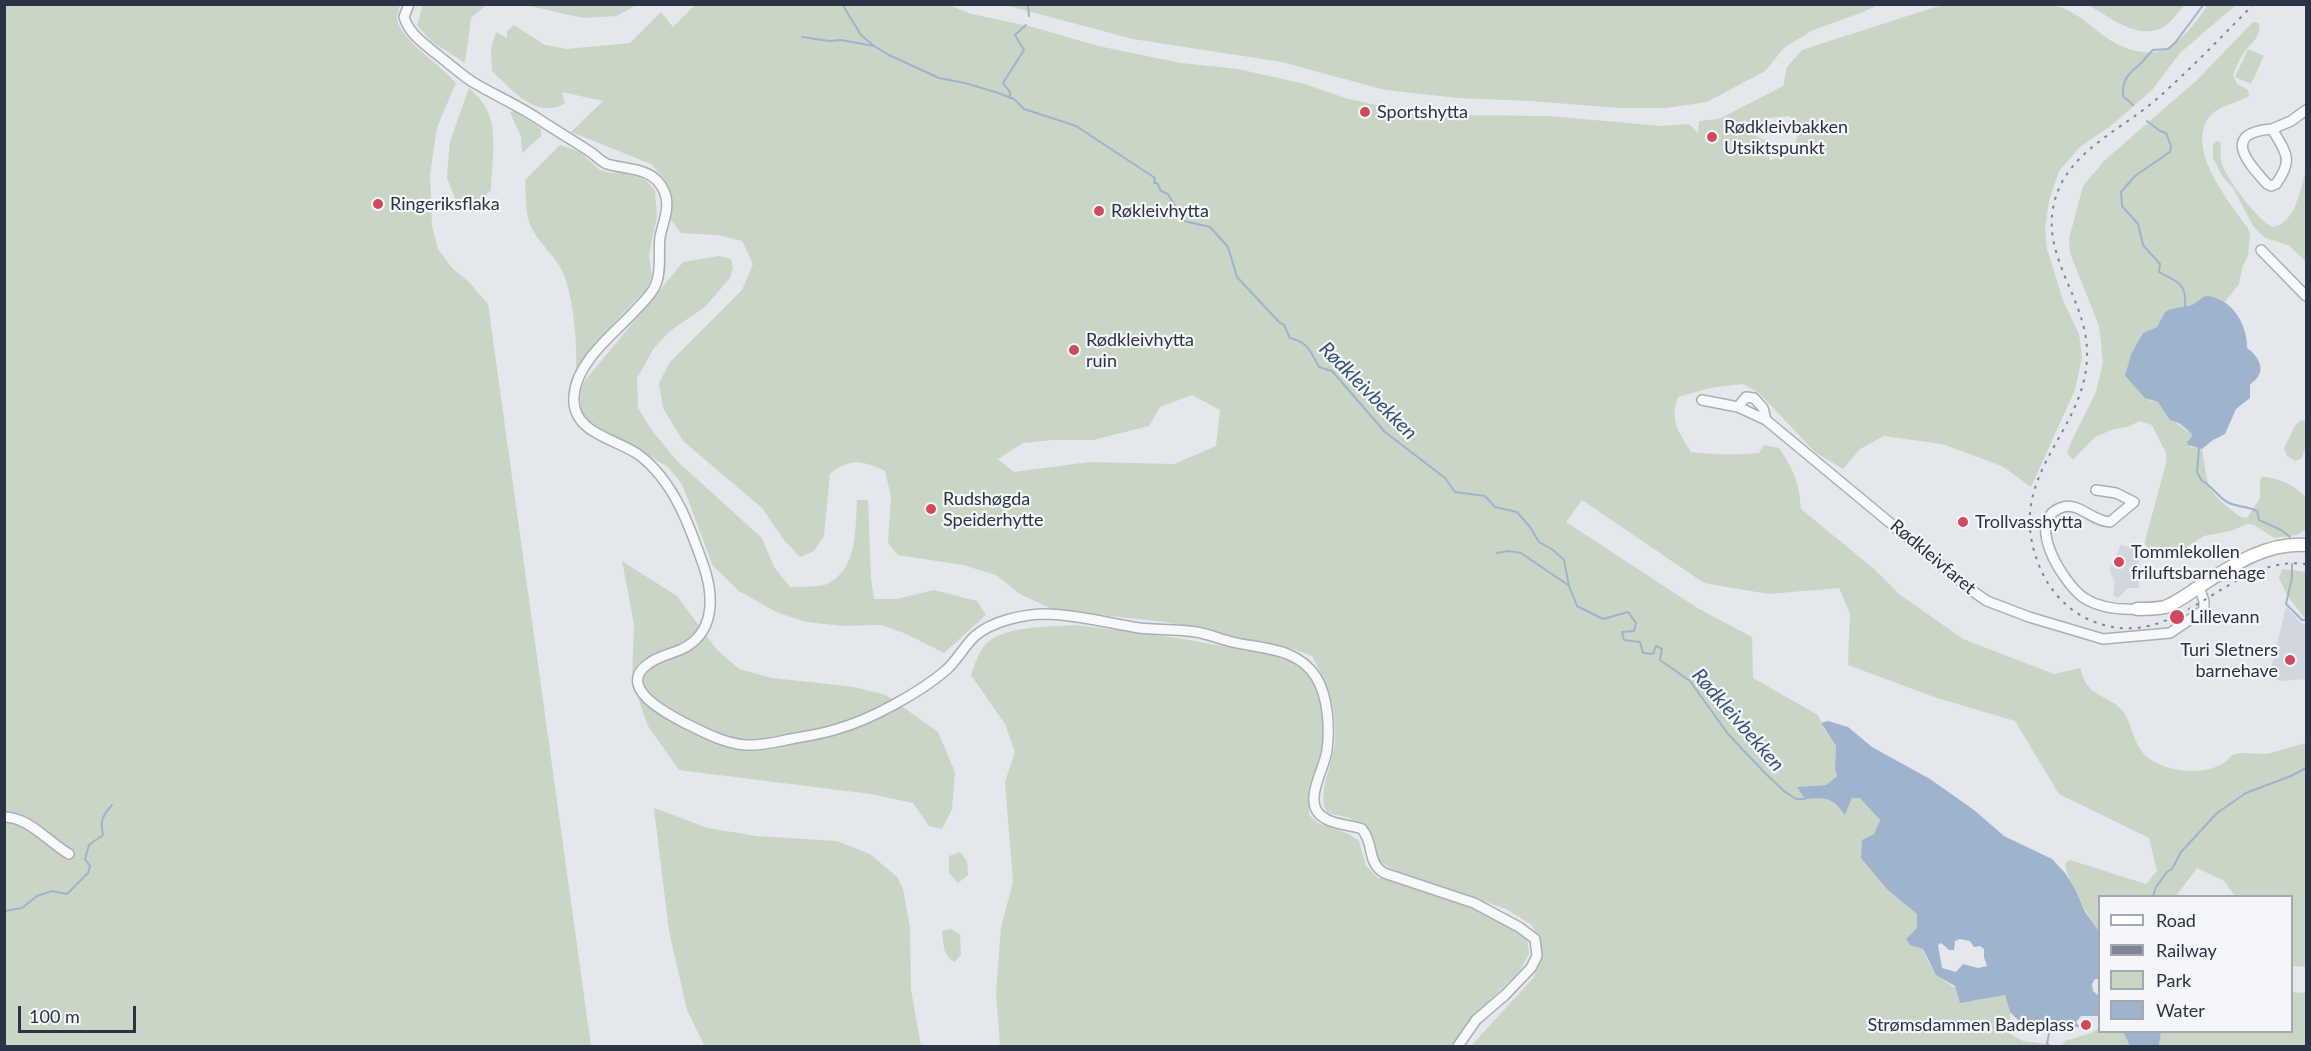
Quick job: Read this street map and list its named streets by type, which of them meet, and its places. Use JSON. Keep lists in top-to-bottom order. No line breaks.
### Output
{"streets":{"street":["Rødkleivfaret"]},"water":["Rødkleivbekken"],"places":["Sportshytta","Rødkleivbakken Utsiktspunkt","Ringeriksflaka","Røkleivhytta","Rødkleivhytta ruin","Rudshøgda Speiderhytte","Trollvasshytta","Tommlekollen friluftsbarnehage","Lillevann","Turi Sletners barnehave","Strømsdammen Badeplass"],"legend":["Road","Railway","Park","Water"],"scale_bar":"100 m"}
